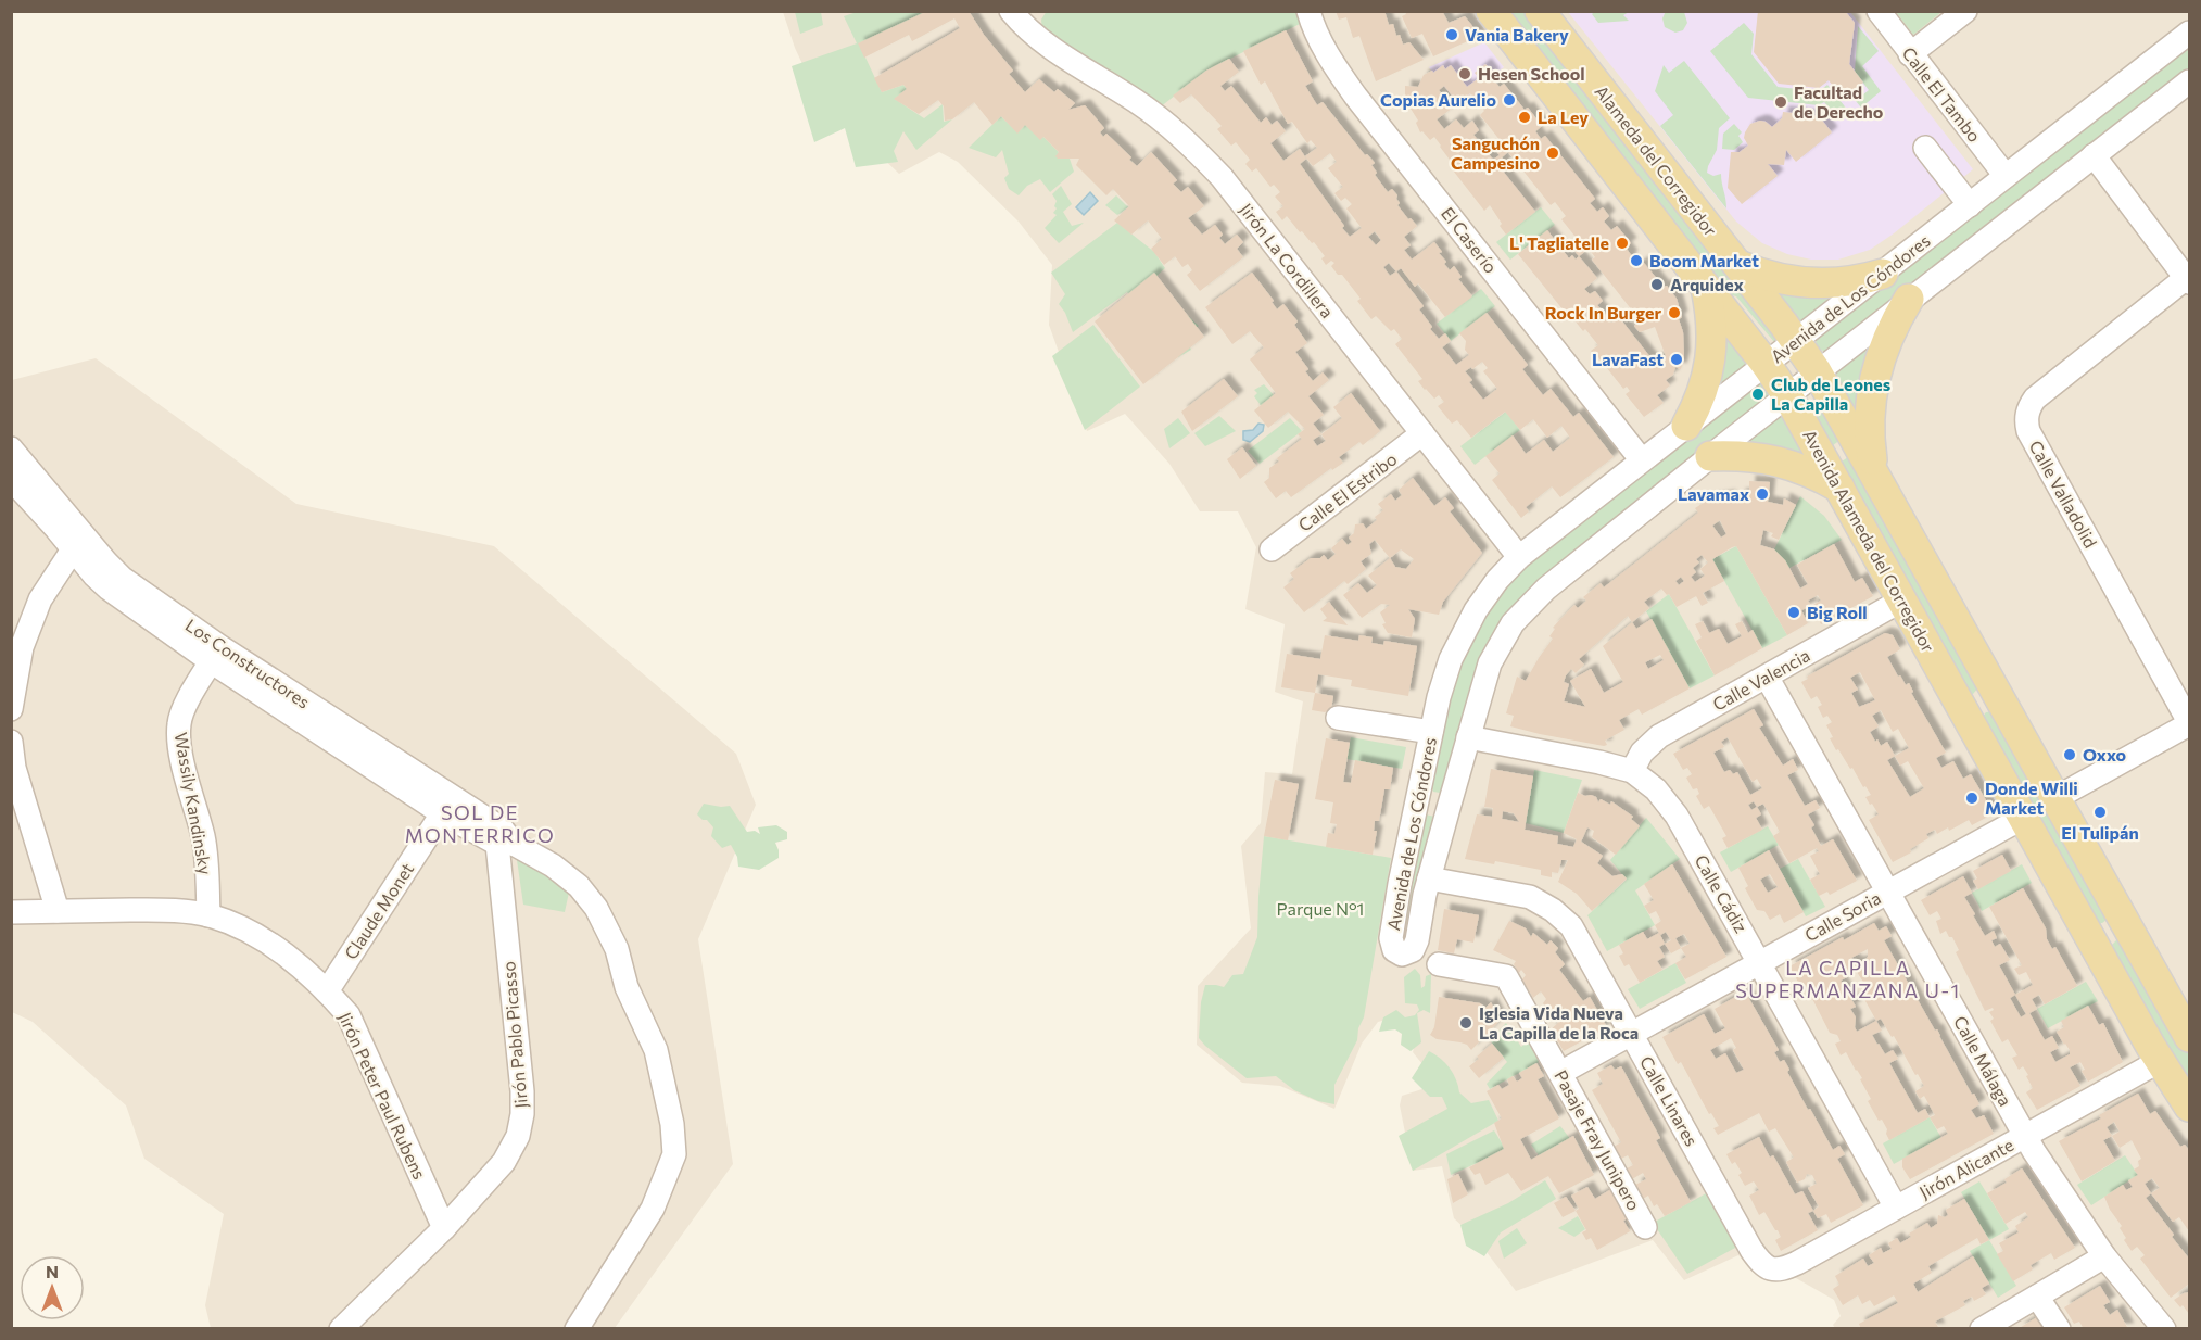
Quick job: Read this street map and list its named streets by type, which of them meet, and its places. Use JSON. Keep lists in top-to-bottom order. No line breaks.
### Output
{"streets":{"main road":["Alameda del Corregidor","Avenida Alameda del Corregidor"],"street":["Calle El Tambo","El Caserío","Jirón La Cordillera","Avenida de Los Cóndores","Calle El Estribo","Calle Valladolid","Los Constructores","Calle Valencia","Wassily Kandinsky","Calle Cádiz","Claude Monet","Calle Soria","Jirón Pablo Picasso","Calle Málaga","Jirón Peter Paul Rubens","Calle Linares","Pasaje Fray Junipero","Jirón Alicante"]},"crossings":[["Calle El Tambo","Avenida de Los Cóndores"],["Alameda del Corregidor","Avenida de Los Cóndores"],["El Caserío","Avenida de Los Cóndores"],["Jirón La Cordillera","Avenida de Los Cóndores"],["Jirón La Cordillera","Calle El Estribo"],["Avenida de Los Cóndores","Avenida Alameda del Corregidor"],["Avenida de Los Cóndores","Calle Cádiz"],["Avenida de Los Cóndores","Calle Linares"],["Avenida Alameda del Corregidor","Calle Valencia"],["Avenida Alameda del Corregidor","Calle Soria"],["Avenida Alameda del Corregidor","Jirón Alicante"],["Los Constructores","Wassily Kandinsky"],["Los Constructores","Claude Monet"],["Los Constructores","Jirón Pablo Picasso"],["Calle Valencia","Calle Cádiz"],["Calle Valencia","Calle Málaga"],["Wassily Kandinsky","Jirón Peter Paul Rubens"],["Calle Cádiz","Calle Soria"],["Calle Cádiz","Jirón Alicante"],["Claude Monet","Jirón Peter Paul Rubens"],["Calle Soria","Calle Málaga"],["Calle Soria","Calle Linares"],["Calle Soria","Pasaje Fray Junipero"],["Jirón Pablo Picasso","Jirón Peter Paul Rubens"],["Calle Málaga","Jirón Alicante"],["Calle Linares","Jirón Alicante"]],"districts":["SOL DE MONTERRICO","LA CAPILLA SUPERMANZANA U-1"],"parks":["Parque N°1"],"places":["Vania Bakery","Hesen School","Copias Aurelio","Facultad de Derecho","La Ley","Sanguchón Campesino","L' Tagliatelle","Boom Market","Arquidex","Rock In Burger","LavaFast","Club de Leones La Capilla","Lavamax","Big Roll","Oxxo","Donde Willi Market","El Tulipán","Iglesia Vida Nueva La Capilla de la Roca"],"north":"top"}
